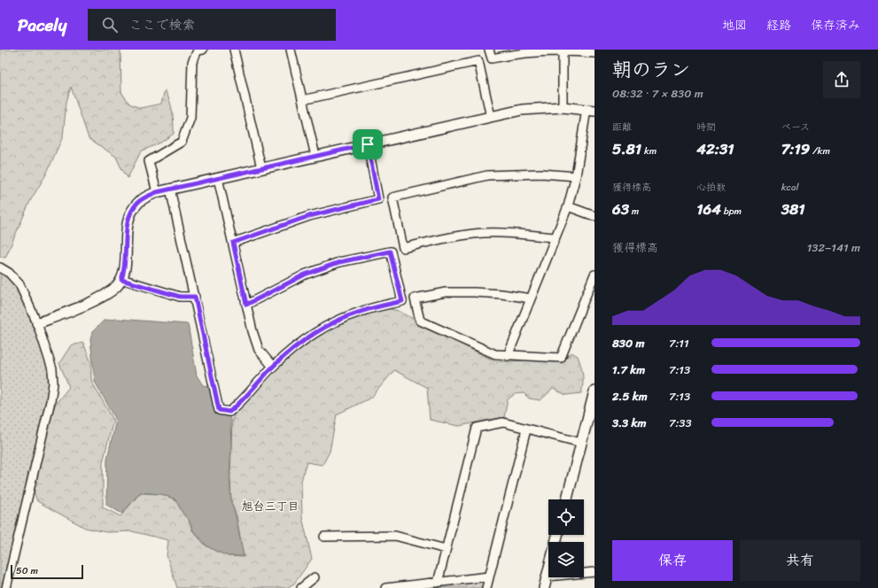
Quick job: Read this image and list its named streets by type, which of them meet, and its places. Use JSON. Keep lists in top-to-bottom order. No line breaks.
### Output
{"districts":["旭台三丁目"],"scale_bar":"50 m","page":{"header":"Pacely","search":"ここで検索","nav":["地図","経路","保存済み"],"heading":["朝のラン","08:32 · 7 × 830 m"],"stats":[["距離","5.81 km"],["時間","42:31"],["ペース","7:19 /km"],["獲得標高","63 m"],["心拍数","164 bpm"],["kcal","381"]],"chart":["獲得標高","132–141 m"],"list":[{"name":"830 m","note":"7:11"},{"name":"1.7 km","note":"7:13"},{"name":"2.5 km","note":"7:13"},{"name":"3.3 km","note":"7:33"}],"buttons":["保存","共有"],"scale":"50 m"}}
